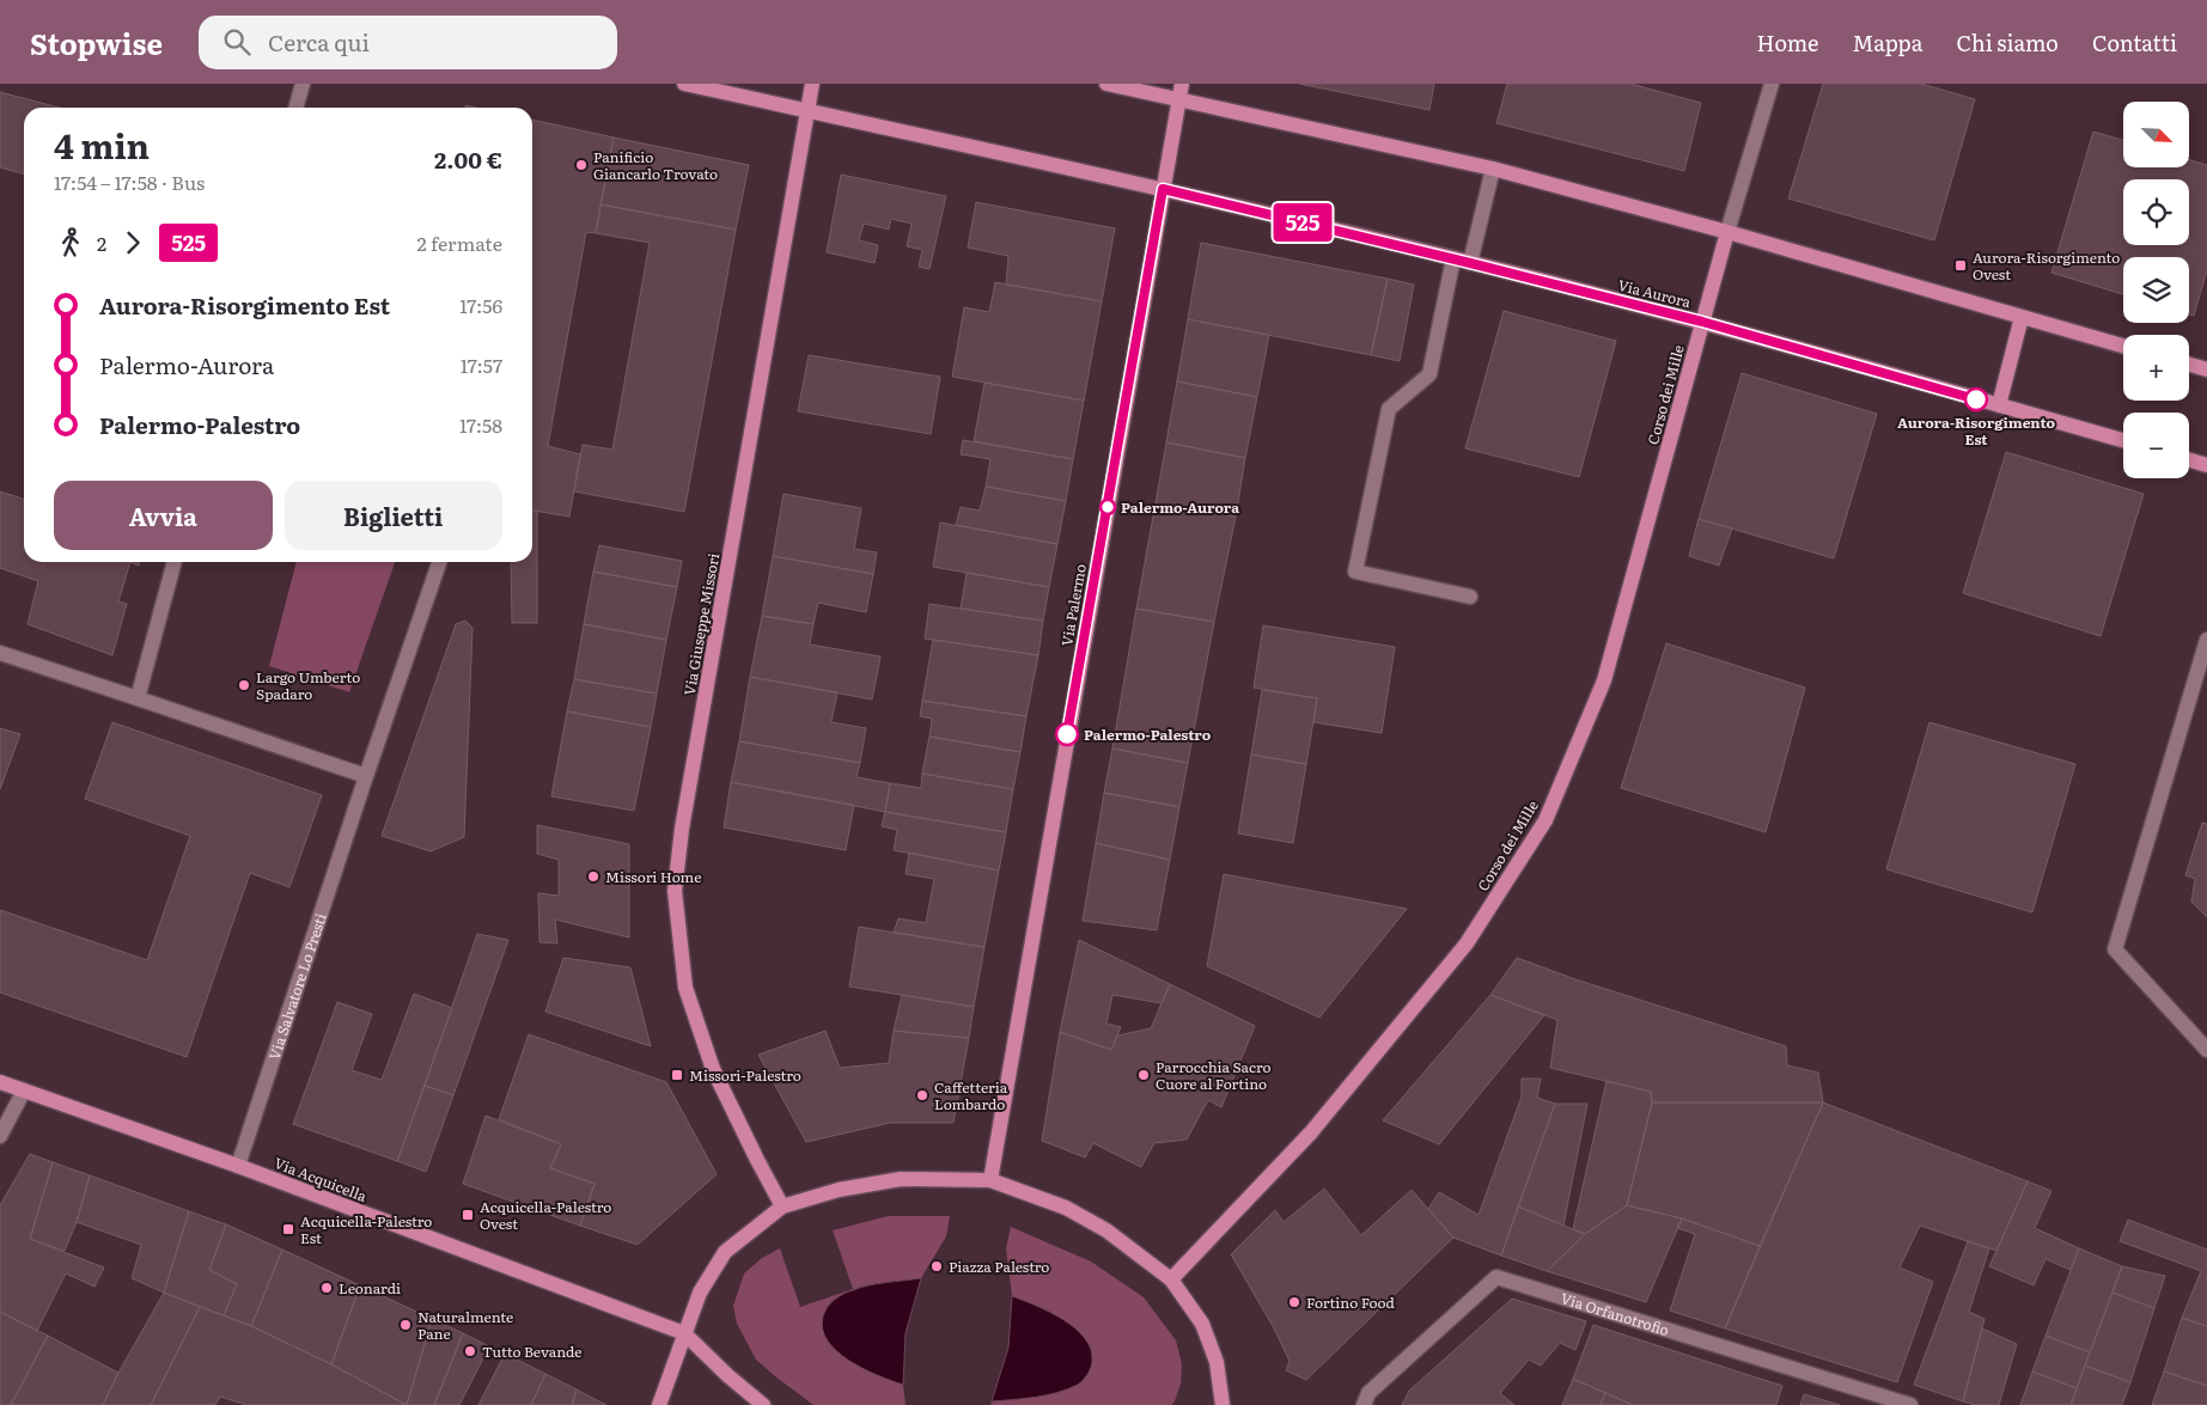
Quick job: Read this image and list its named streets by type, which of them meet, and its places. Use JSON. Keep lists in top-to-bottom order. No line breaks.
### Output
{"streets":{"main road":["Via Aurora","Corso dei Mille","Via Palermo","Via Giuseppe Missori","Via Acquicella"],"street":["Via Salvatore Lo Presti","Via Orfanotrofio"]},"crossings":[["Via Aurora","Corso dei Mille"],["Via Aurora","Via Palermo"],["Via Aurora","Via Giuseppe Missori"],["Via Salvatore Lo Presti","Via Acquicella"]],"places":{"other":["Panificio Giancarlo Trovato","Aurora-Risorgimento Est","Palermo-Aurora","Largo Umberto Spadaro","Palermo-Palestro","Missori Home","Parrocchia Sacro Cuore al Fortino","Caffetteria Lombardo","Piazza Palestro","Leonardi","Fortino Food","Naturalmente Pane","Tutto Bevande"],"transit":["Aurora-Risorgimento Ovest","Missori-Palestro","Acquicella-Palestro Ovest","Acquicella-Palestro Est"]},"lines":["bus line 525"],"north":"bottom right","page":{"header":"Stopwise","search":"Cerca qui","nav":["Home","Mappa","Chi siamo","Contatti"],"on_map":"525","map_buttons":["+","−"],"heading":["4 min","17:54 – 17:58 · Bus","2.00 €"],"legs":["2","525","2 fermate"],"list":[{"name":"Aurora-Risorgimento Est","value":"17:56"},{"name":"Palermo-Aurora","value":"17:57"},{"name":"Palermo-Palestro","value":"17:58"}],"buttons":["Avvia","Biglietti"]}}
